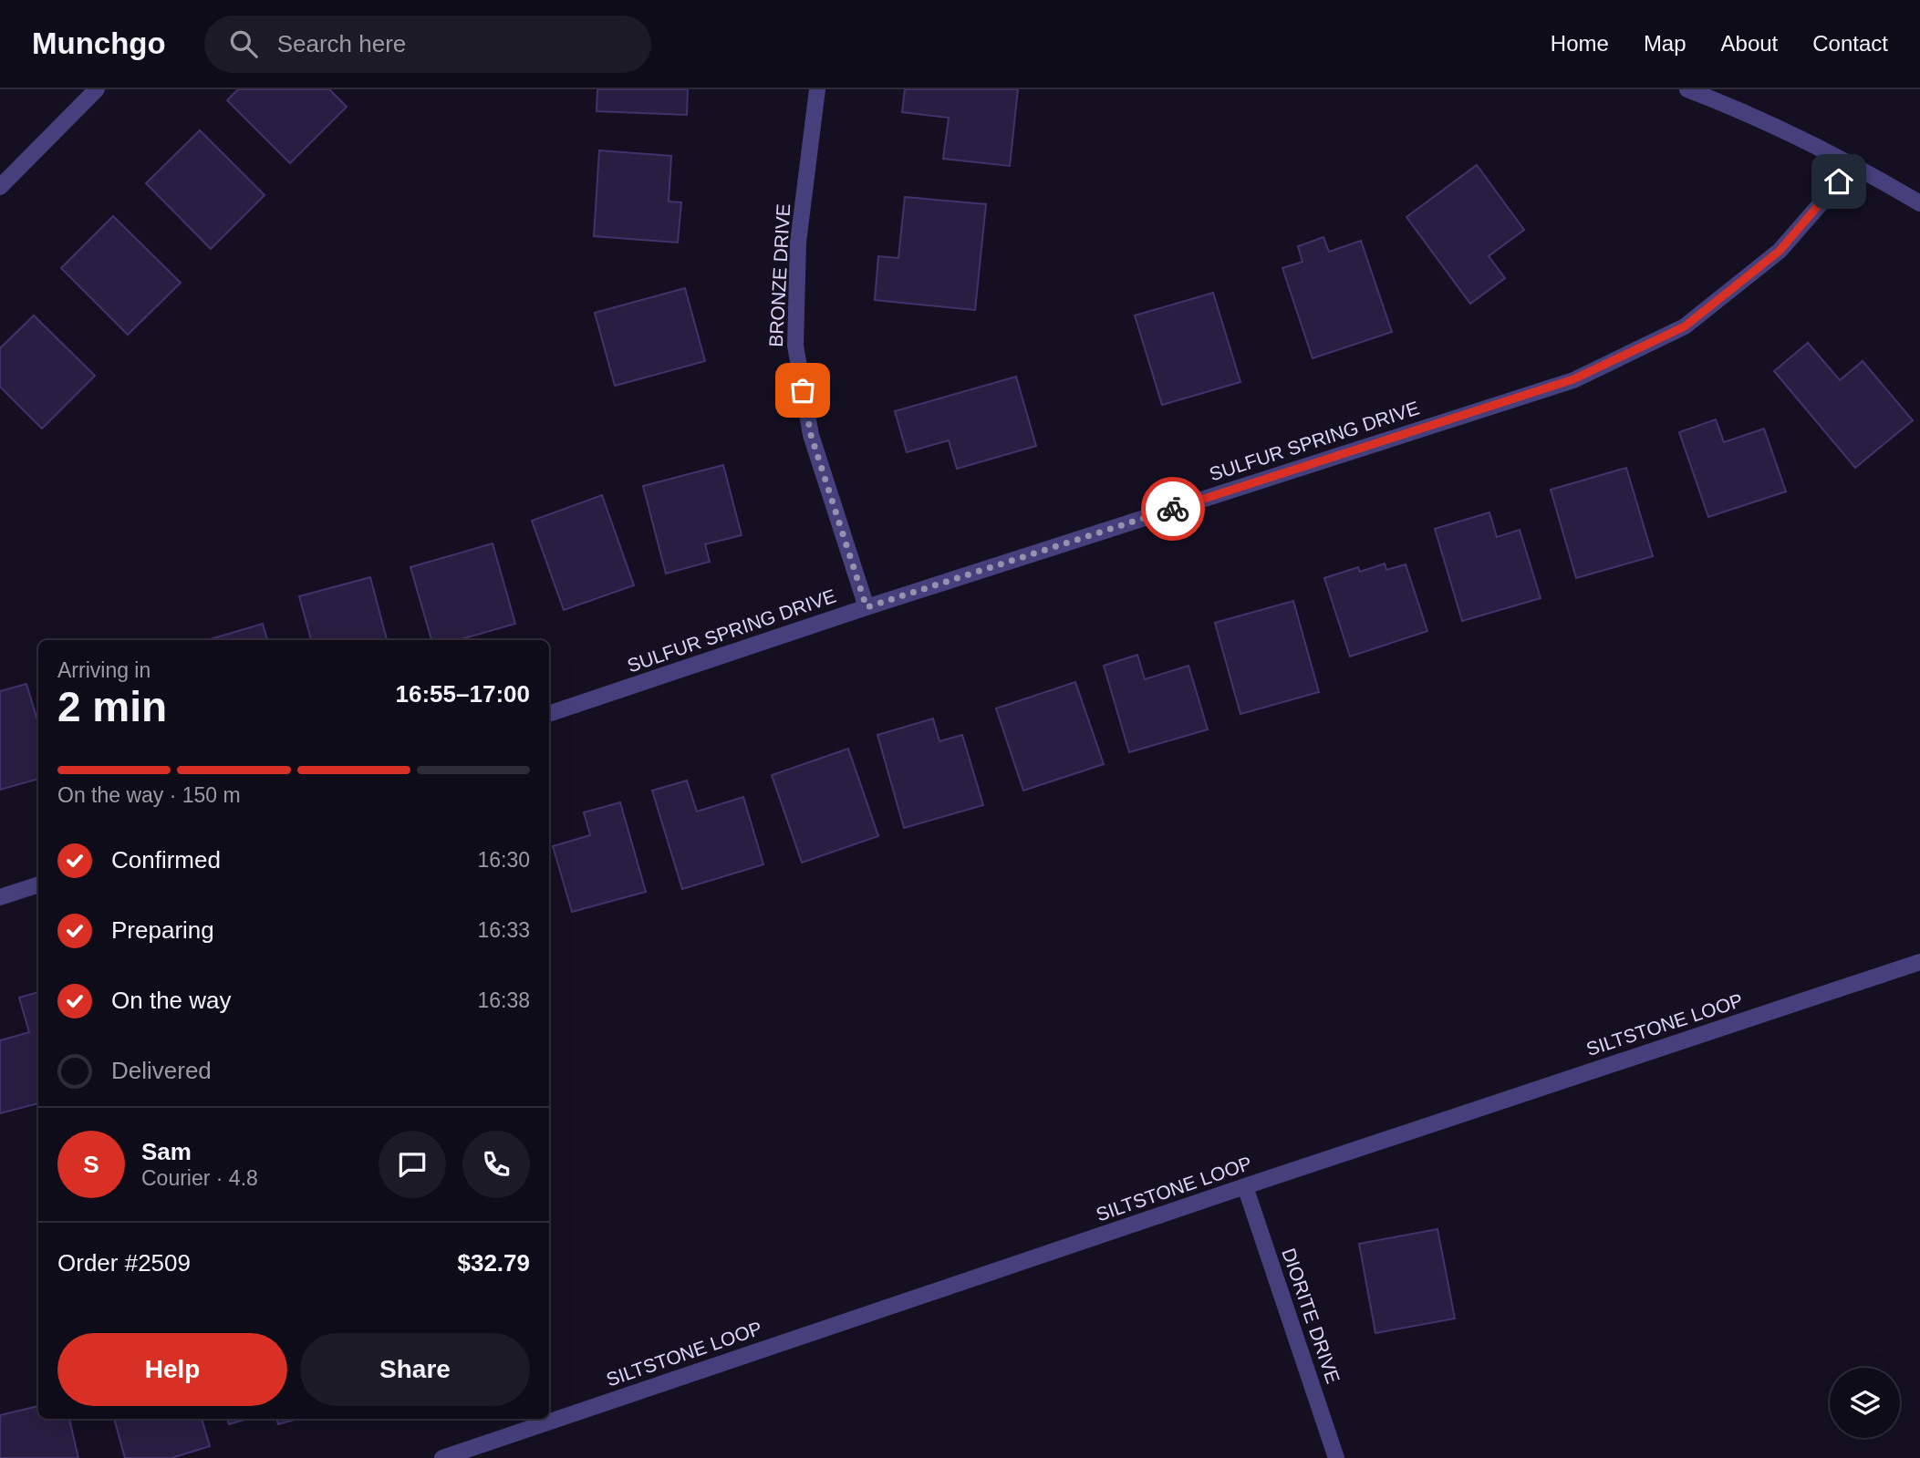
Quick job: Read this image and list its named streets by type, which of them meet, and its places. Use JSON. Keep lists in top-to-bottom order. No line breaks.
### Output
{"streets":{"street":["BRONZE DRIVE","SULFUR SPRING DRIVE","SILTSTONE LOOP","DIORITE DRIVE"]},"crossings":[["BRONZE DRIVE","SULFUR SPRING DRIVE"],["SILTSTONE LOOP","DIORITE DRIVE"]],"page":{"header":"Munchgo","search":"Search here","nav":["Home","Map","About","Contact"],"heading":["2 min","Arriving in","16:55–17:00"],"panel":["Sam","Courier · 4.8","Order #2509","$32.79"],"bar":"On the way · 150 m","list":[["Confirmed","16:30"],["Preparing","16:33"],["On the way","16:38"],"Delivered"],"round":"S","buttons":["Help","Share"]}}
